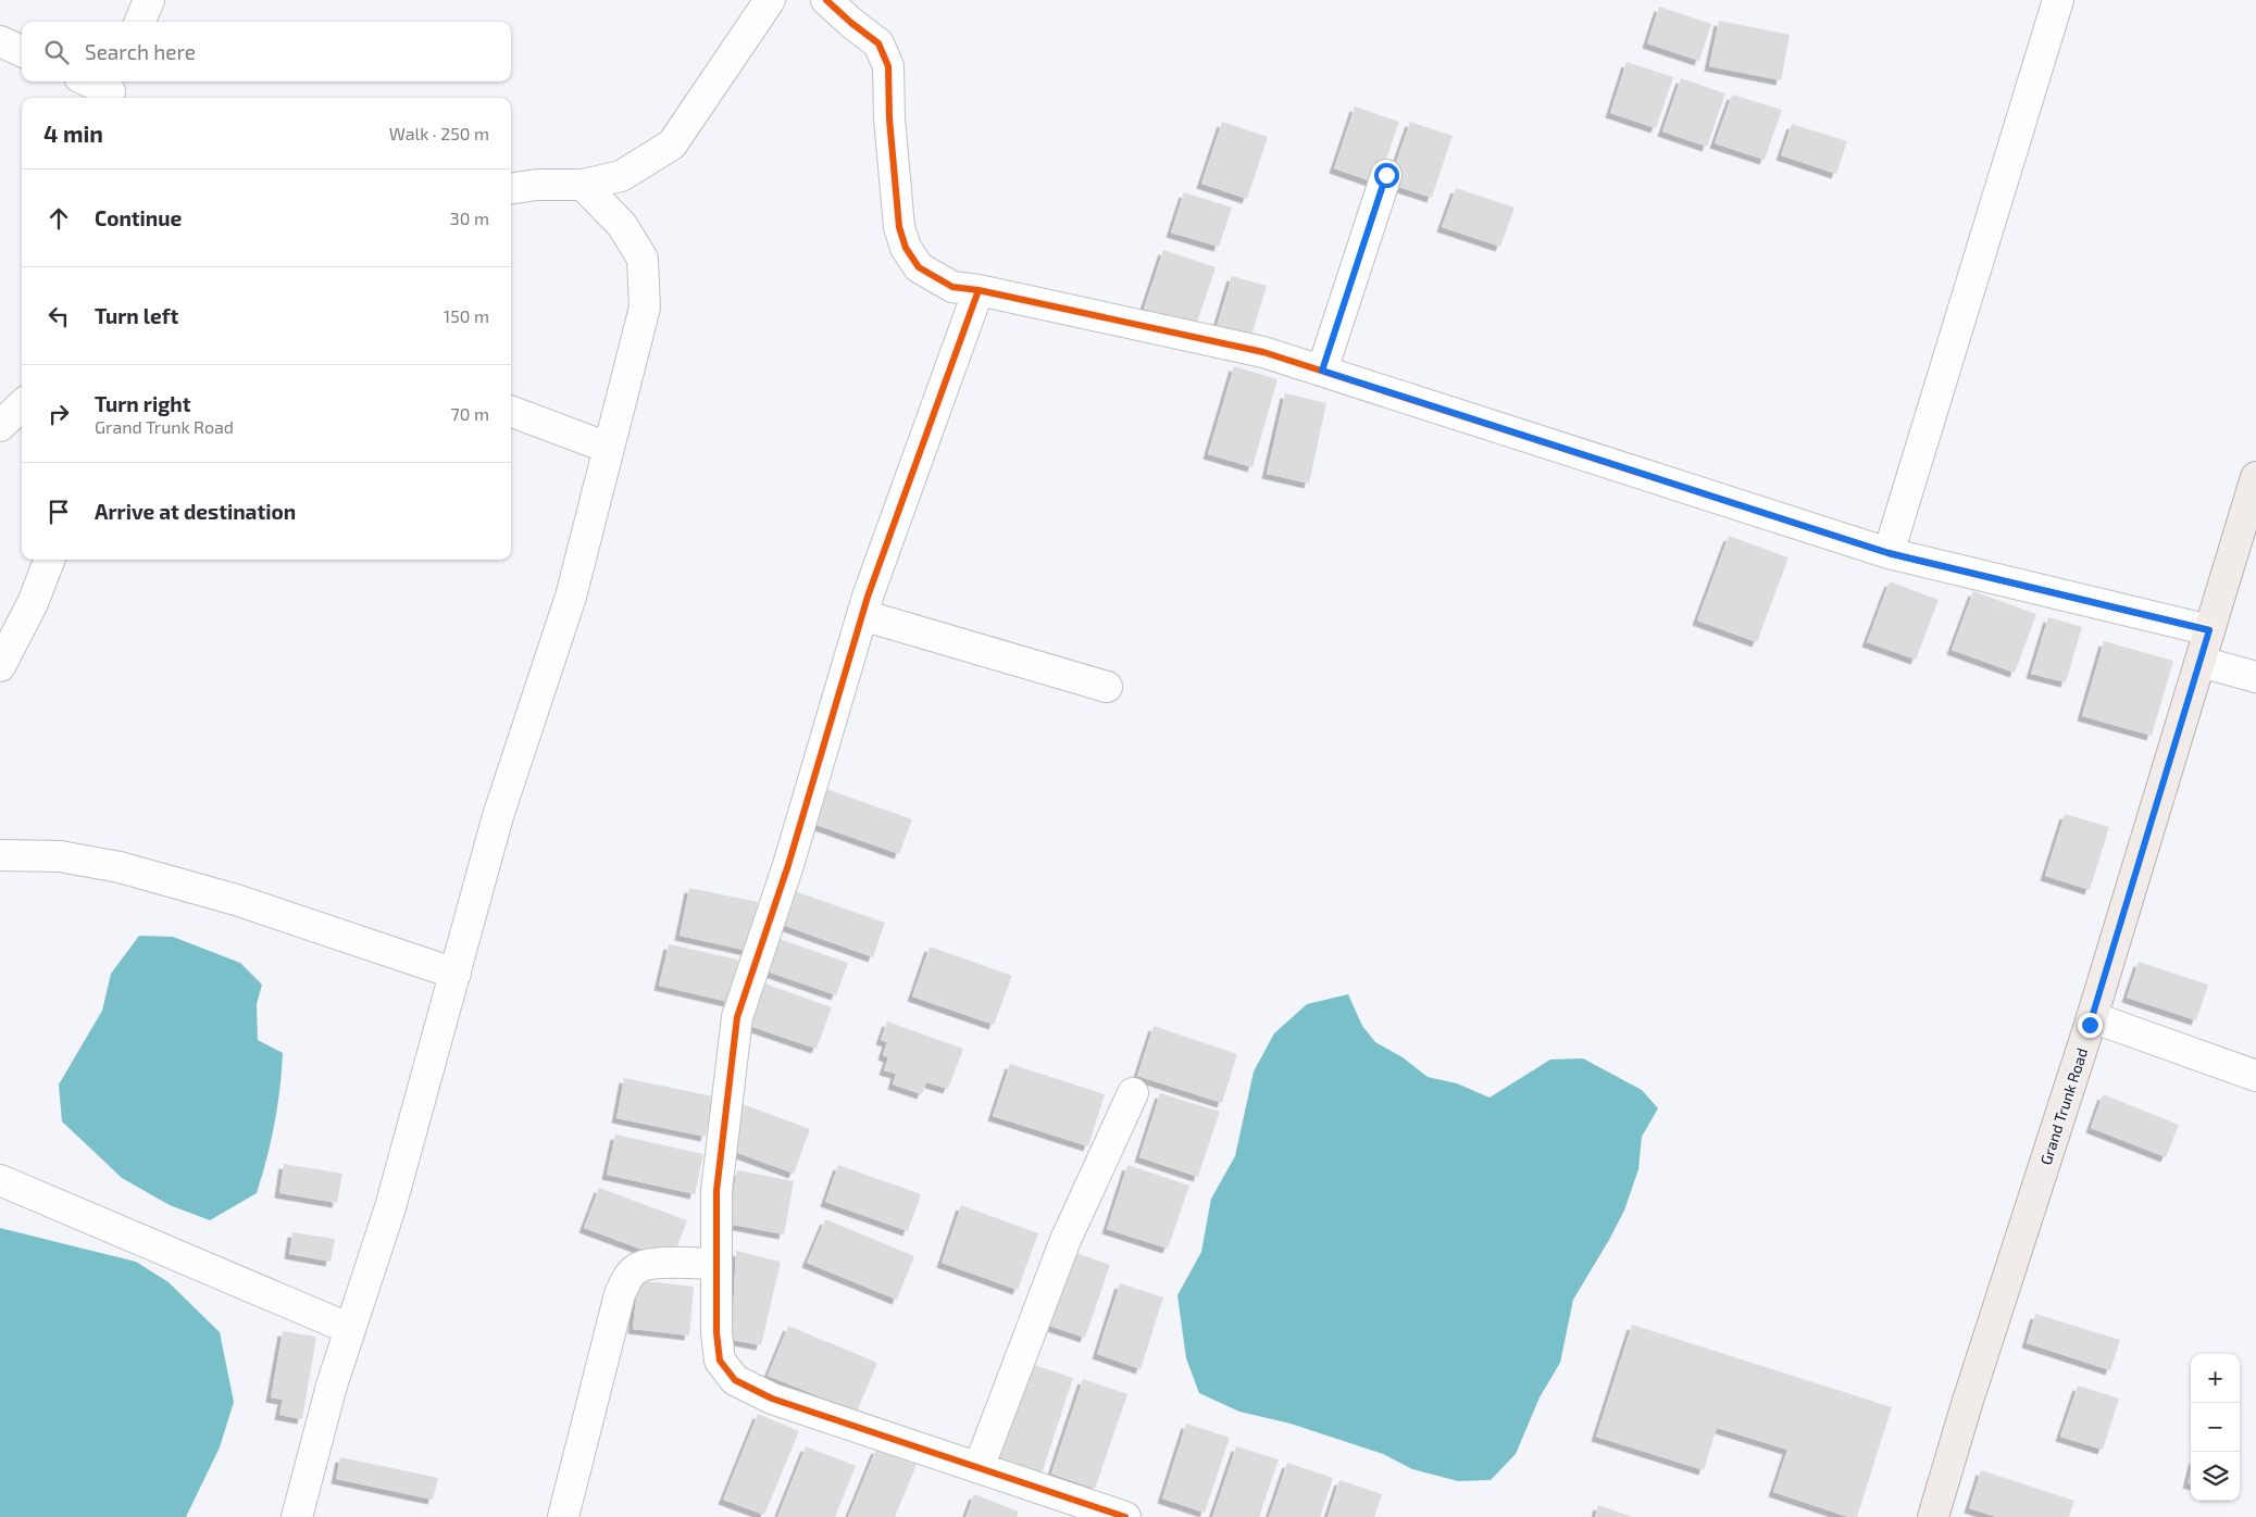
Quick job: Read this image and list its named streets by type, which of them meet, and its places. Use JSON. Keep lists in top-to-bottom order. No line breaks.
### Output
{"streets":{"main road":["Grand Trunk Road"]},"page":{"search":"Search here","heading":["4 min","Walk · 250 m"],"list":[["Continue","30 m"],["Turn left","150 m"],["Turn right","Grand Trunk Road","70 m"],"Arrive at destination"],"map_buttons":["+","−"]}}
